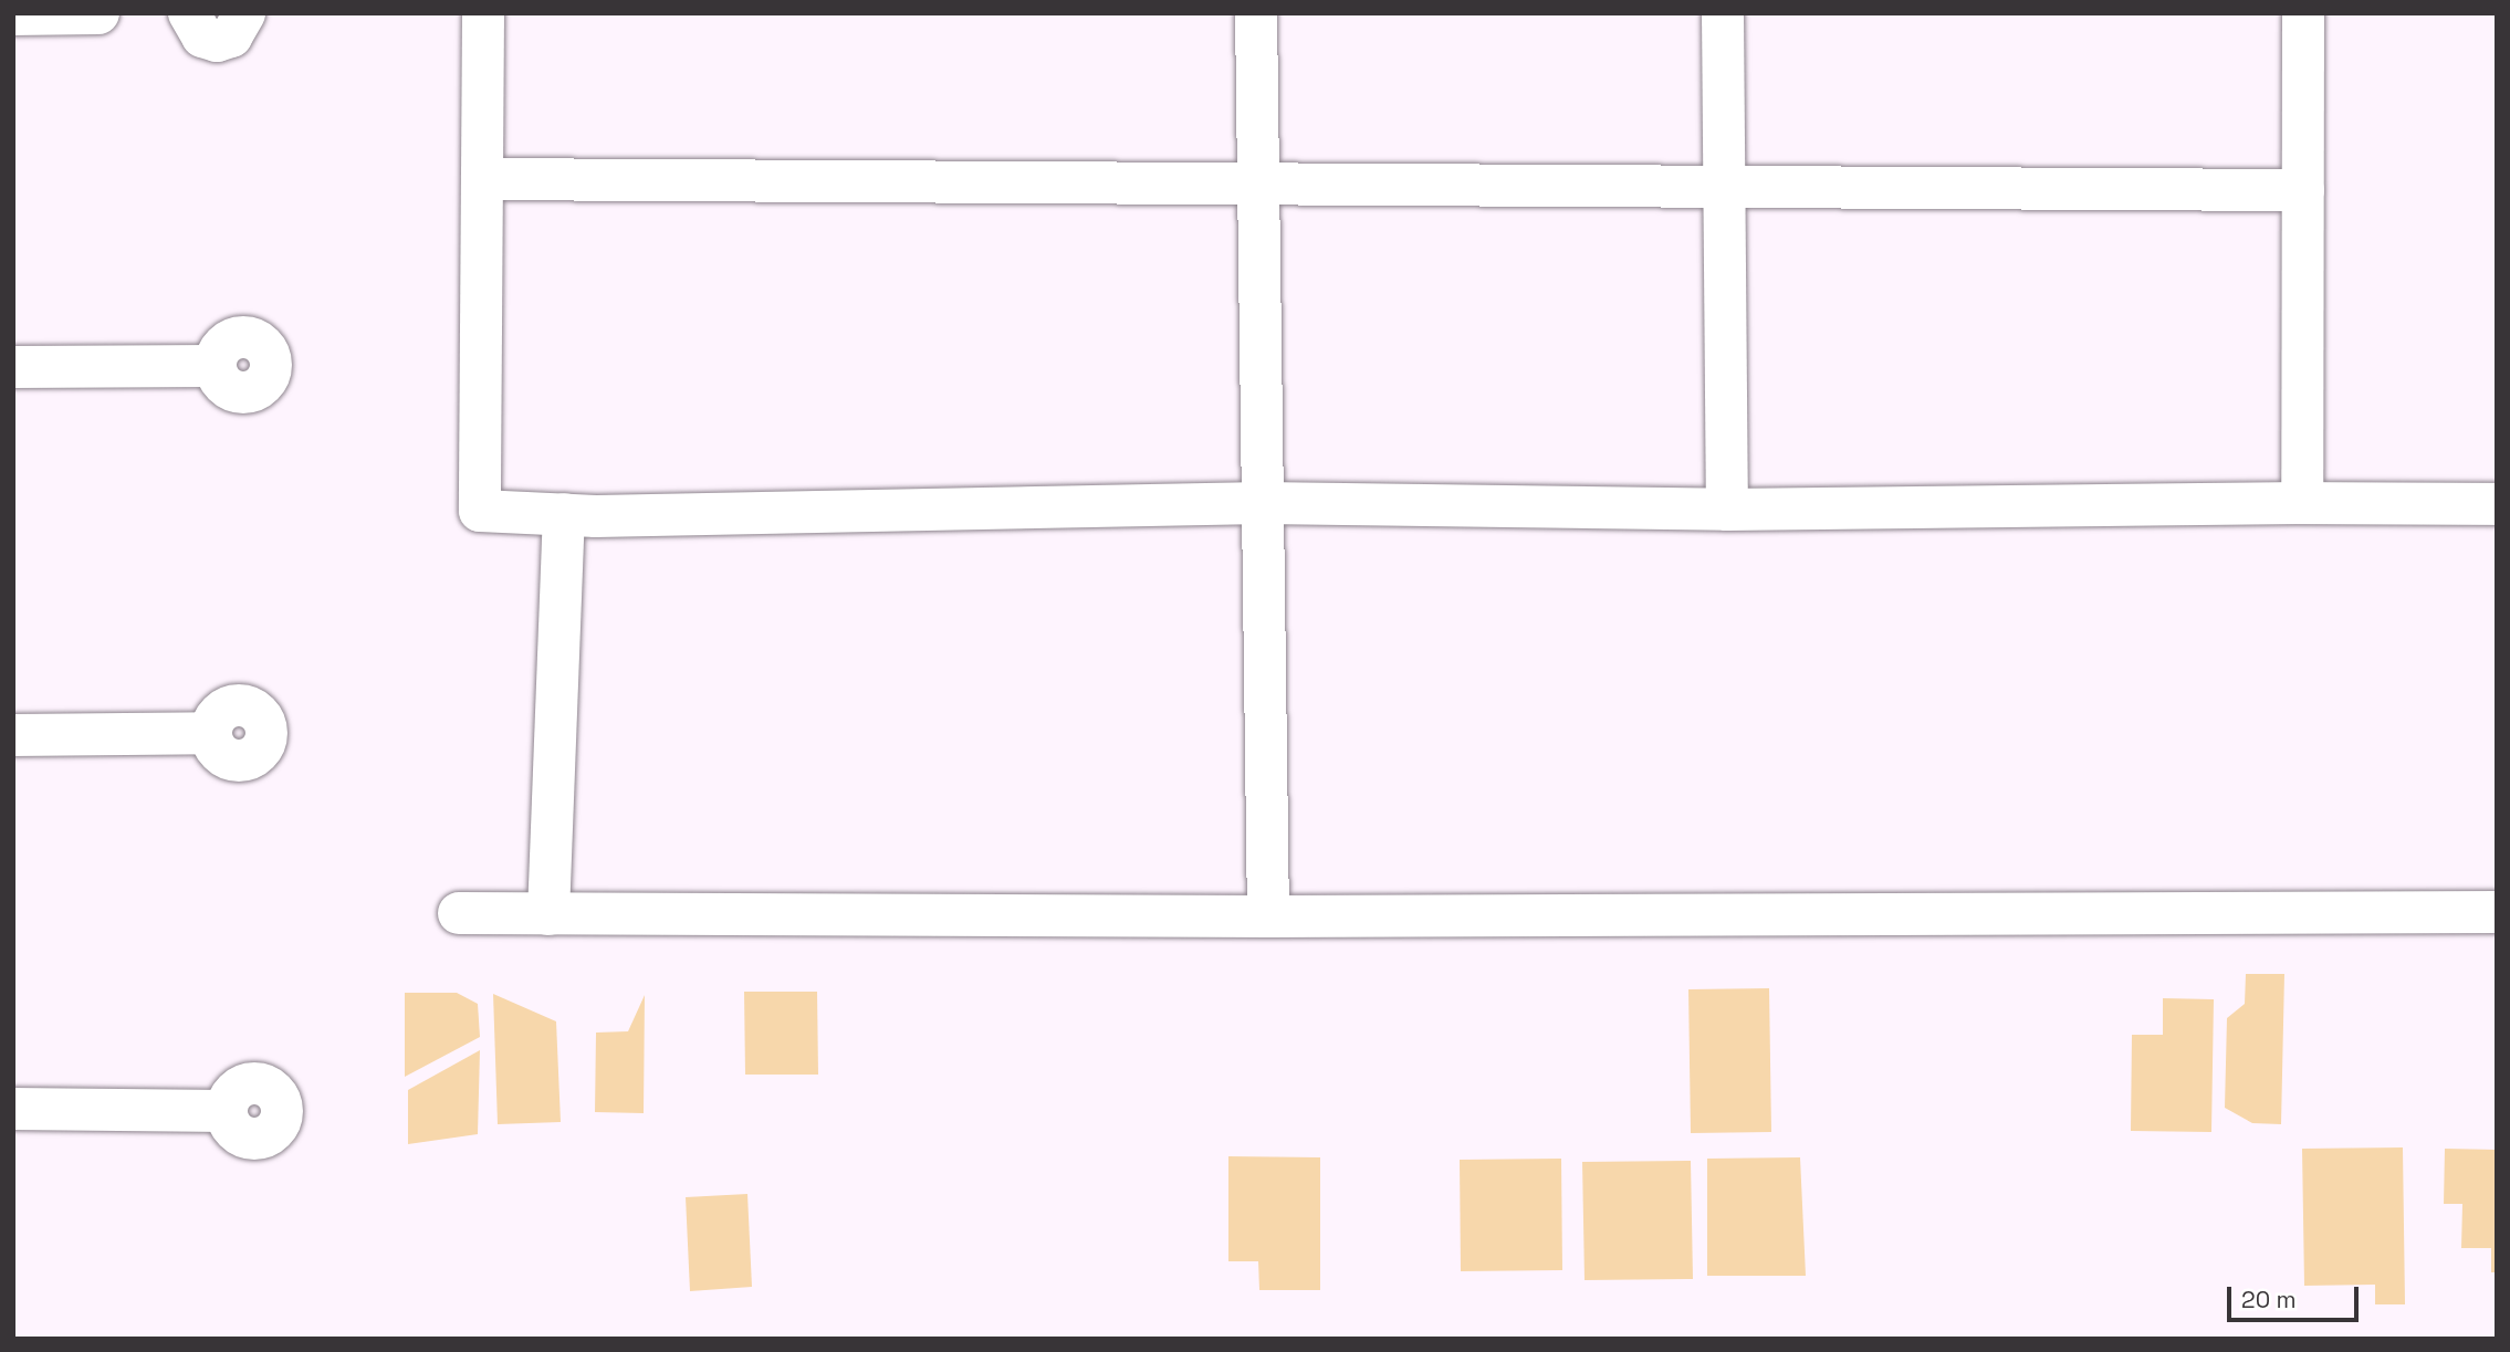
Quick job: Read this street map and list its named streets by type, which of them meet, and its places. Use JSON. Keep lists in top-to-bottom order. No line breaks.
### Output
{"scale_bar":"20 m"}
